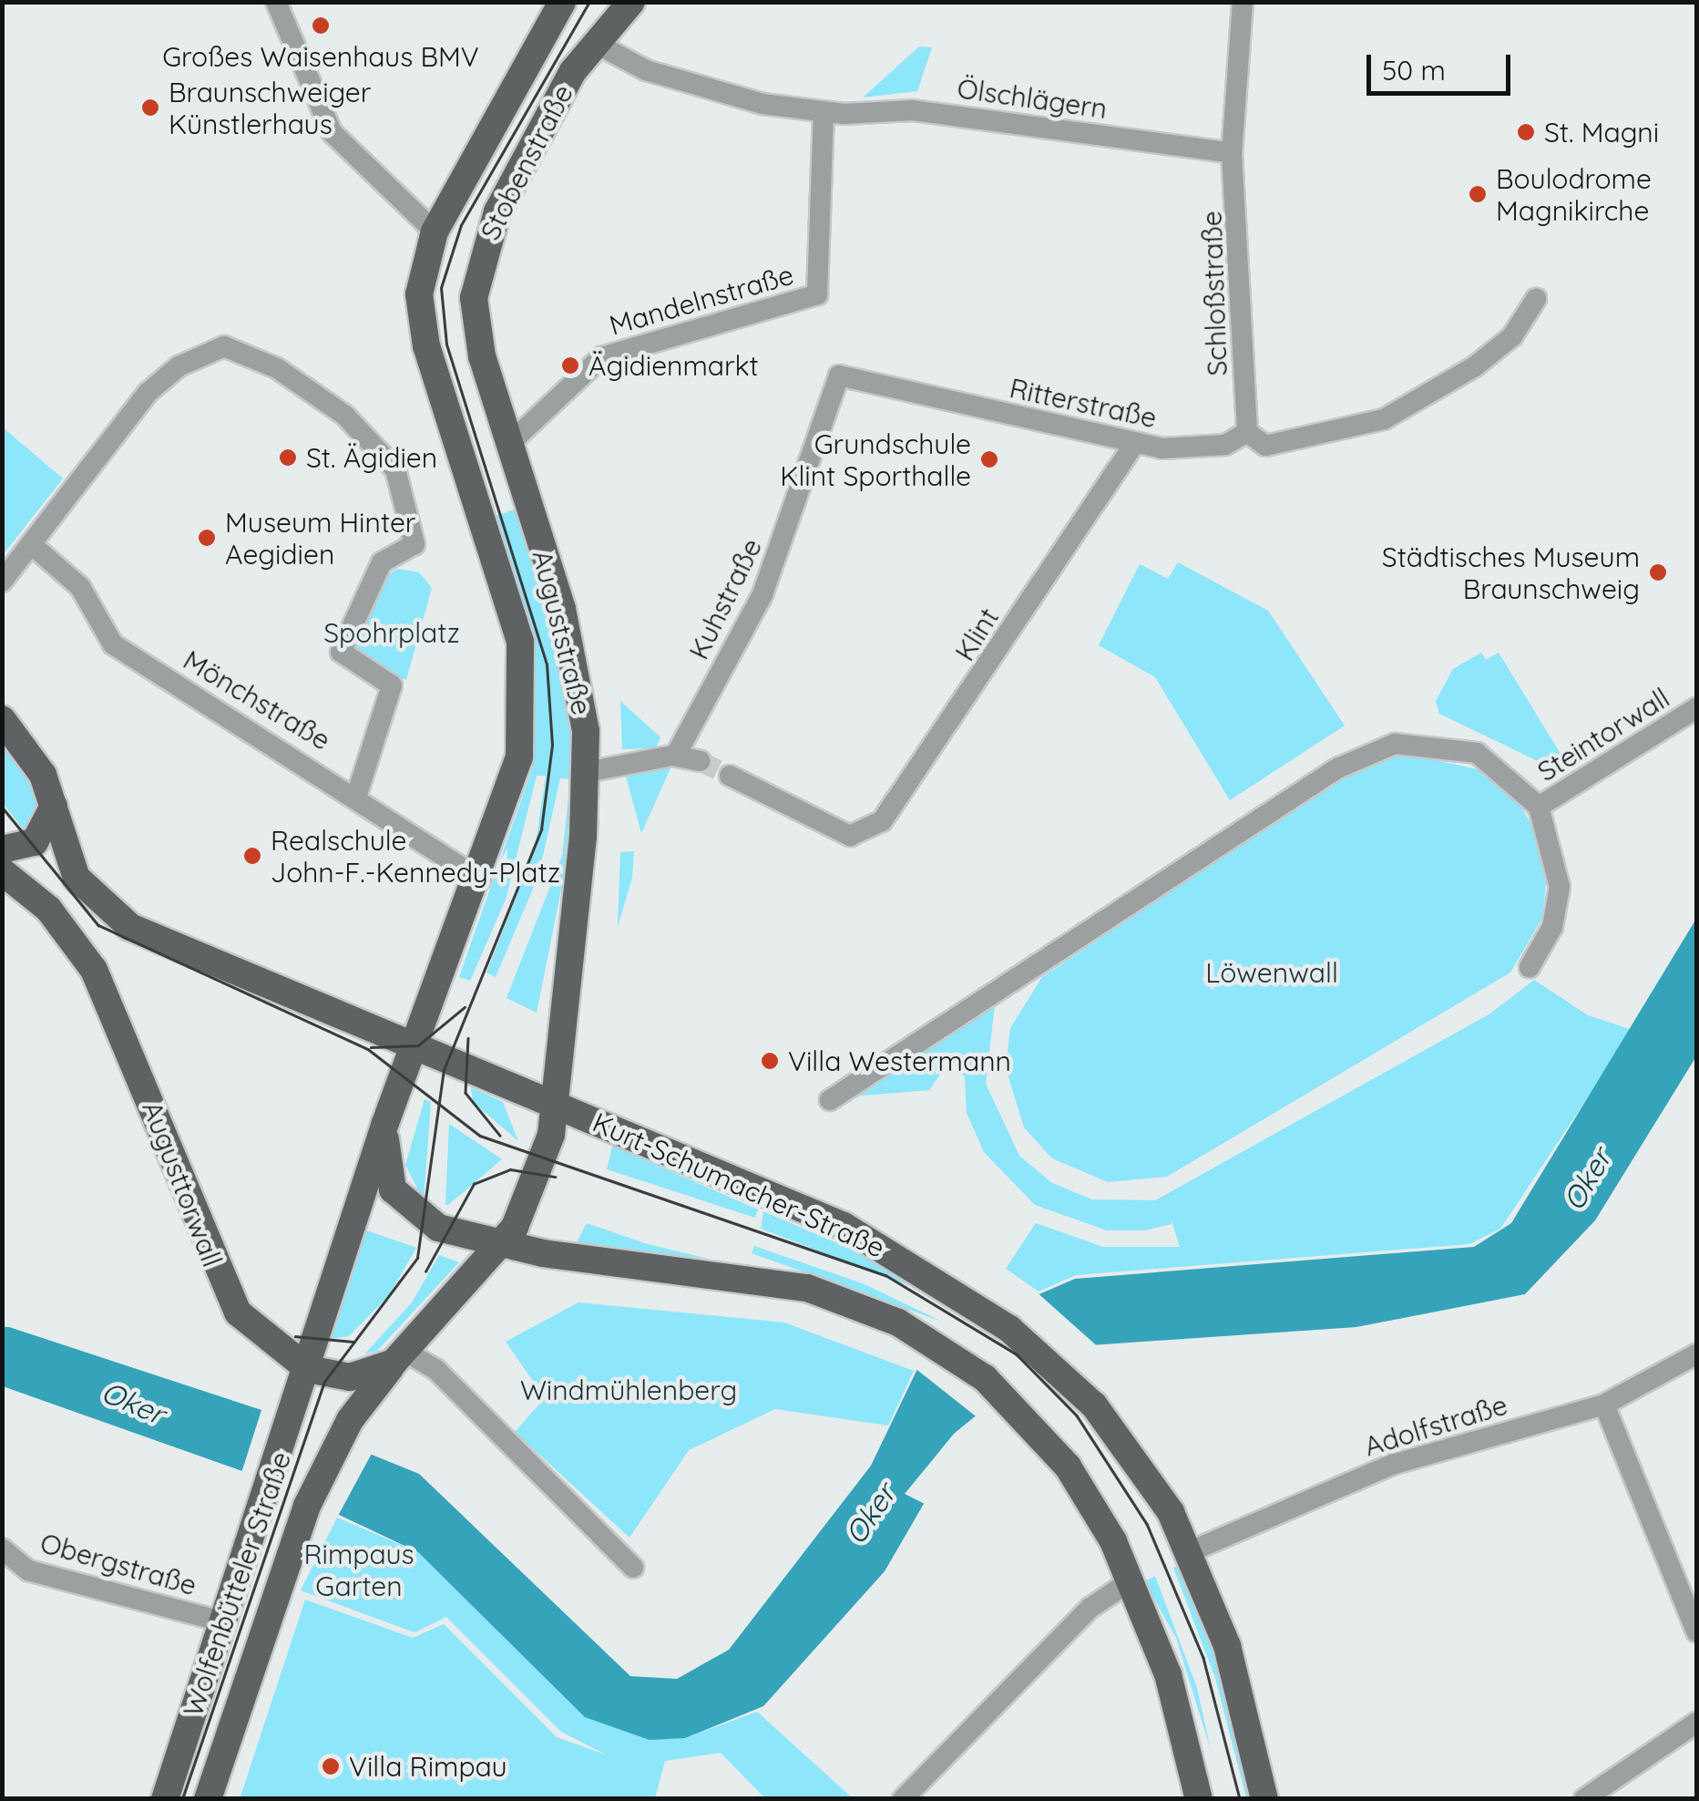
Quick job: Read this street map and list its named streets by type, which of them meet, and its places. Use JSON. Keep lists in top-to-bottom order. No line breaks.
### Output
{"streets":{"main road":["Stobenstraße","Auguststraße","Augusttorwall","Kurt-Schumacher-Straße","Wolfenbütteler Straße"],"street":["Ölschlägern","Schloßstraße","Mandelnstraße","Ritterstraße","Kuhstraße","Klint","Mönchstraße","Steintorwall","Adolfstraße","Obergstraße"]},"crossings":[["Ölschlägern","Stobenstraße"],["Ölschlägern","Schloßstraße"],["Ölschlägern","Mandelnstraße"],["Stobenstraße","Auguststraße"],["Schloßstraße","Ritterstraße"],["Mandelnstraße","Auguststraße"],["Ritterstraße","Kuhstraße"],["Ritterstraße","Klint"],["Auguststraße","Mönchstraße"],["Auguststraße","Kurt-Schumacher-Straße"],["Auguststraße","Wolfenbütteler Straße"],["Augusttorwall","Wolfenbütteler Straße"],["Kurt-Schumacher-Straße","Adolfstraße"],["Obergstraße","Wolfenbütteler Straße"]],"water":["Oker"],"parks":["Spohrplatz","Löwenwall","Windmühlenberg","Rimpaus Garten"],"places":["Großes Waisenhaus BMV","Braunschweiger Künstlerhaus","St. Magni","Boulodrome Magnikirche","Ägidienmarkt","St. Ägidien","Grundschule Klint Sporthalle","Museum Hinter Aegidien","Städtisches Museum Braunschweig","Realschule John-F.-Kennedy-Platz","Villa Westermann","Villa Rimpau"],"scale_bar":"50 m"}
